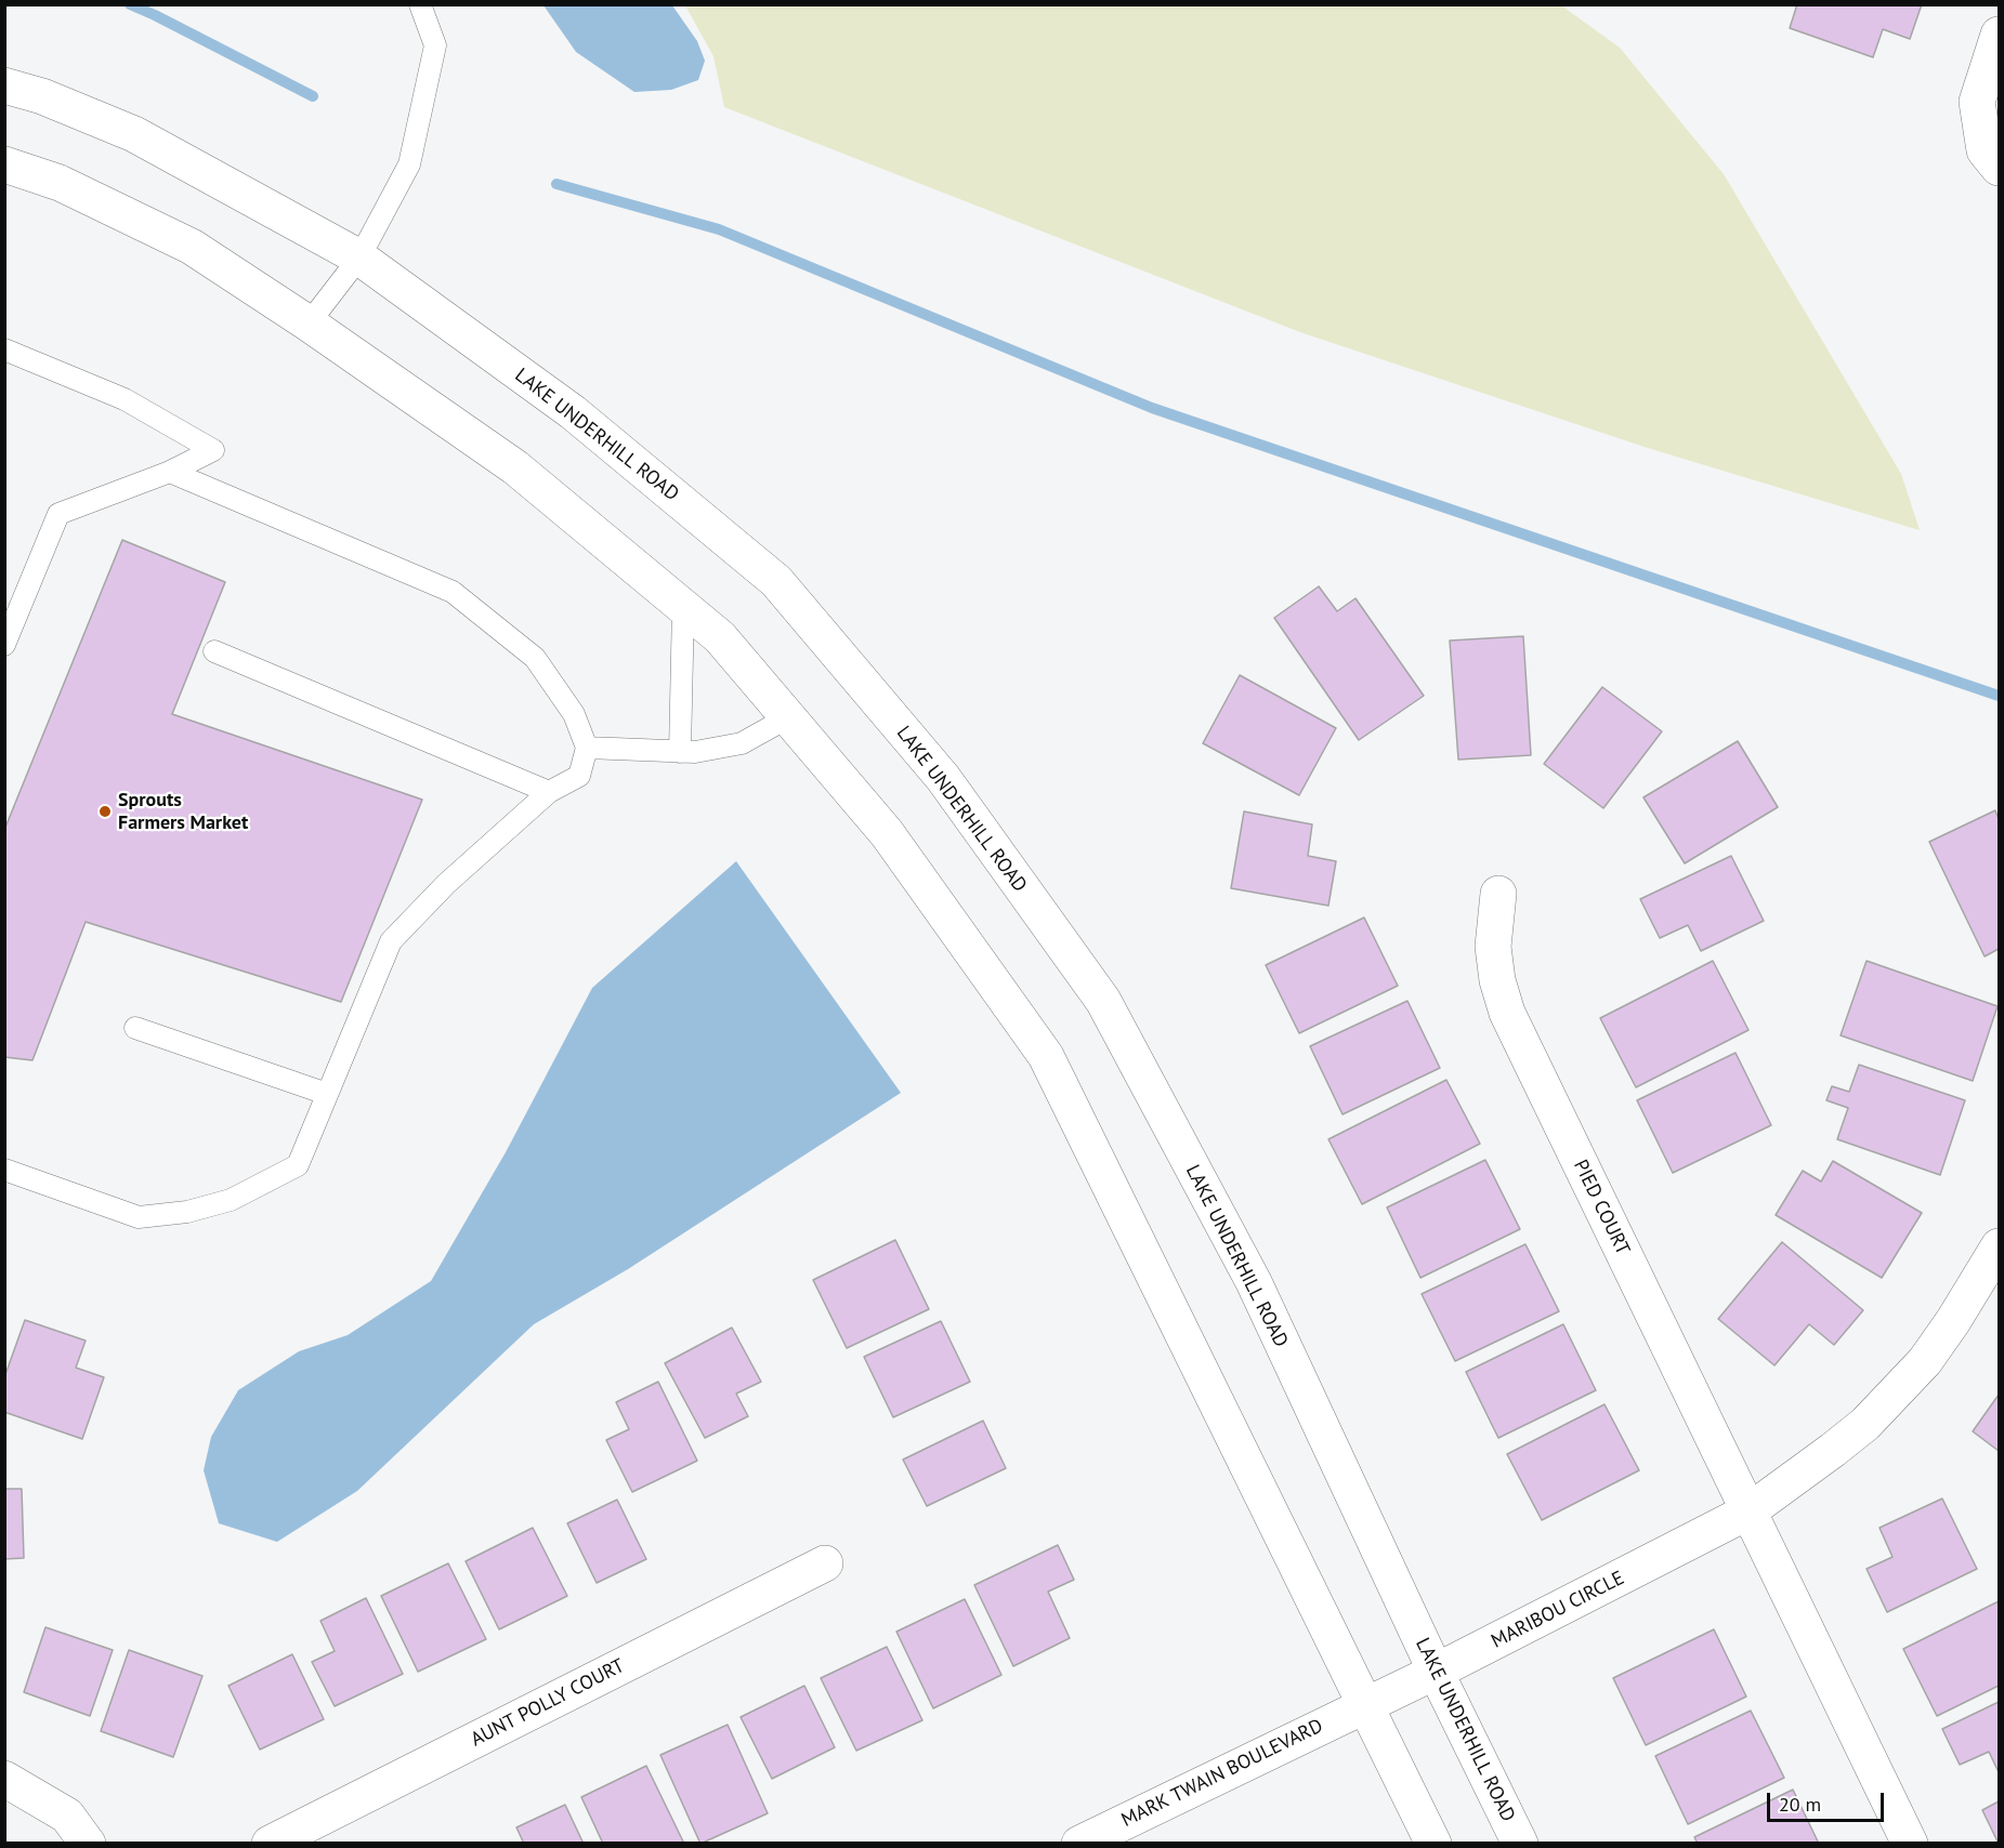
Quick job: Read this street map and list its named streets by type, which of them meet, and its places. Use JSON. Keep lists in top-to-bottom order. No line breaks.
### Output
{"streets":{"street":["LAKE UNDERHILL ROAD","PIED COURT","MARIBOU CIRCLE","AUNT POLLY COURT","MARK TWAIN BOULEVARD"]},"crossings":[["LAKE UNDERHILL ROAD","MARIBOU CIRCLE"],["PIED COURT","MARIBOU CIRCLE"],["MARIBOU CIRCLE","MARK TWAIN BOULEVARD"]],"places":["Sprouts Farmers Market"],"scale_bar":"20 m"}
